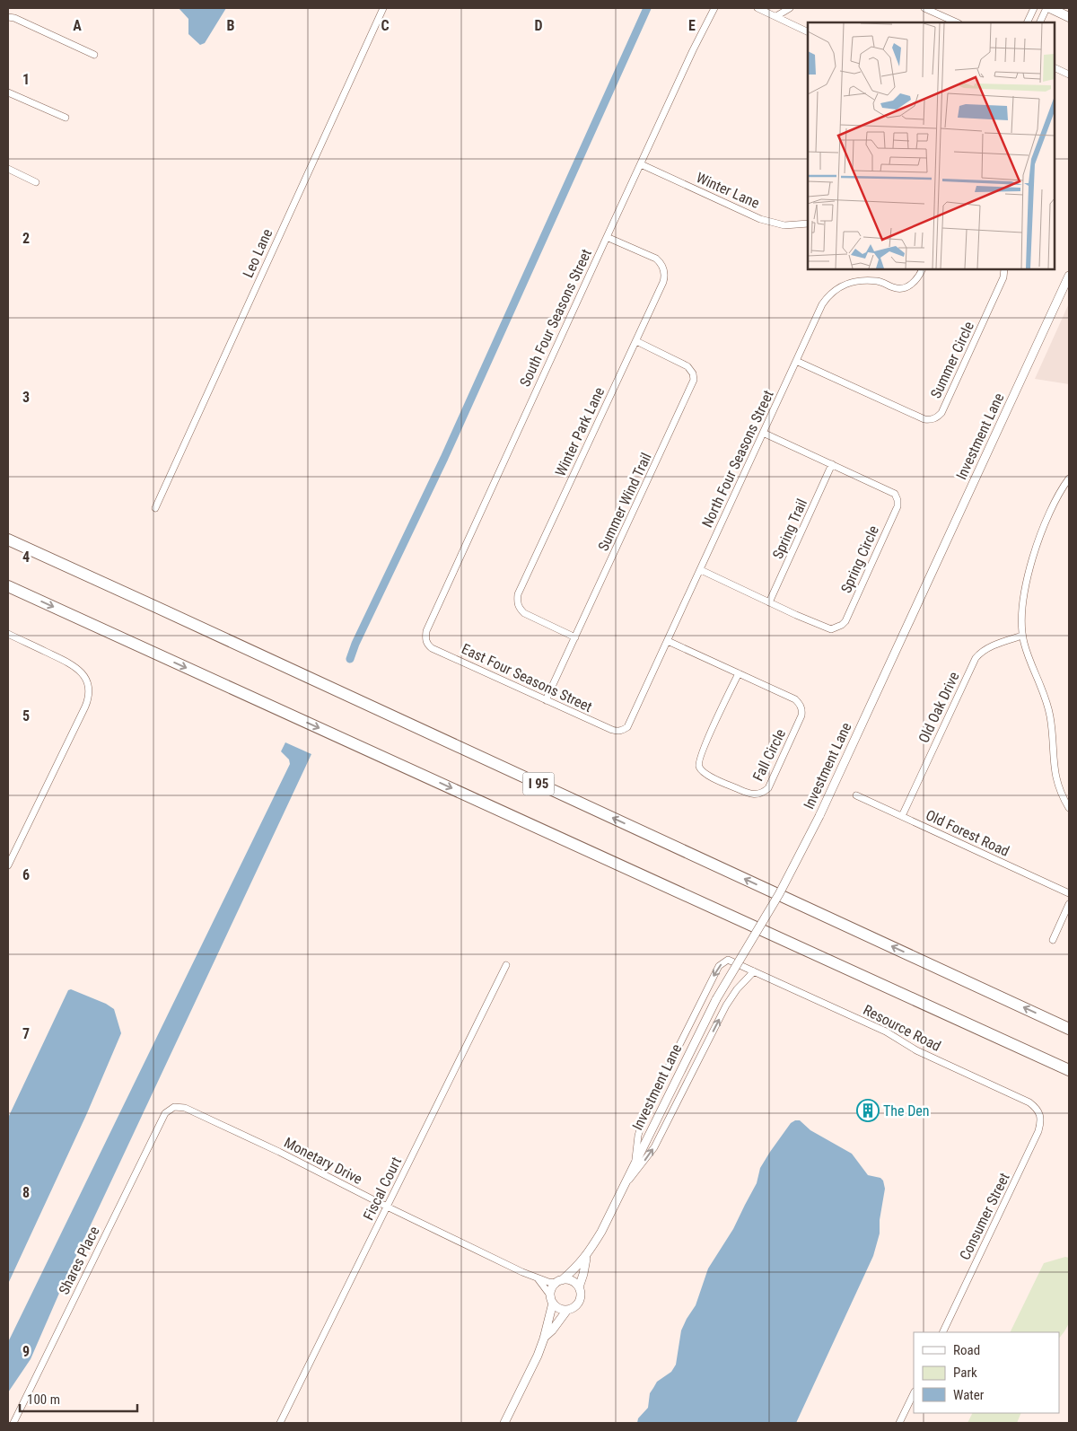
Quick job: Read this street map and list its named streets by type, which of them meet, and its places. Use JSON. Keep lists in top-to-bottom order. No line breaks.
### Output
{"streets":{"highway":["I 95"],"street":["Winter Lane","Leo Lane","South Four Seasons Street","Summer Circle","Winter Park Lane","Investment Lane","North Four Seasons Street","Summer Wind Trail","Spring Trail","Spring Circle","East Four Seasons Street","Old Oak Drive","Fall Circle","Old Forest Road","Resource Road","Monetary Drive","Fiscal Court","Consumer Street","Shares Place"]},"crossings":[["Winter Lane","South Four Seasons Street"],["South Four Seasons Street","Winter Park Lane"],["South Four Seasons Street","East Four Seasons Street"],["Summer Circle","North Four Seasons Street"],["Winter Park Lane","Summer Wind Trail"],["Investment Lane","Resource Road"],["Investment Lane","Monetary Drive"],["North Four Seasons Street","Spring Circle"],["North Four Seasons Street","East Four Seasons Street"],["North Four Seasons Street","Fall Circle"],["Summer Wind Trail","East Four Seasons Street"],["Spring Trail","Spring Circle"],["Old Oak Drive","Old Forest Road"],["Resource Road","Consumer Street"],["Monetary Drive","Fiscal Court"],["Monetary Drive","Shares Place"]],"places":{"building":["The Den"]},"legend":["Road","Park","Water"],"scale_bar":"100 m","grid":{"columns":["A","B","C","D","E"],"rows":["1","2","3","4","5","6","7","8","9"]}}
